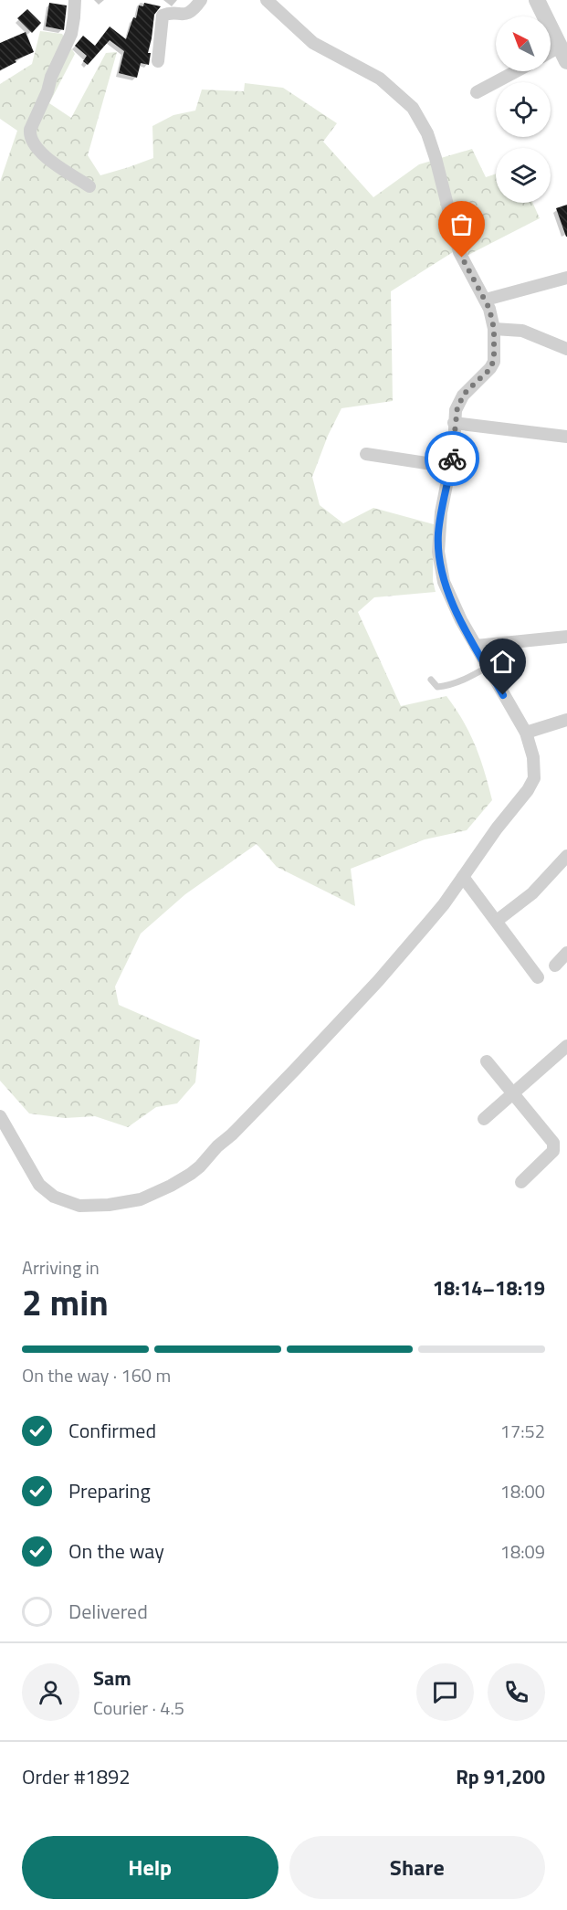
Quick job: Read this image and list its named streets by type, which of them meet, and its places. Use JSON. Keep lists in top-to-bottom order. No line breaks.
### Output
{"north":"top left","page":{"heading":["2 min","Arriving in","18:14–18:19"],"panel":["Sam","Courier · 4.5","Order #1892","Rp 91,200"],"bar":"On the way · 160 m","list":[["Confirmed","17:52"],["Preparing","18:00"],["On the way","18:09"],"Delivered"],"buttons":["Help","Share"]}}
